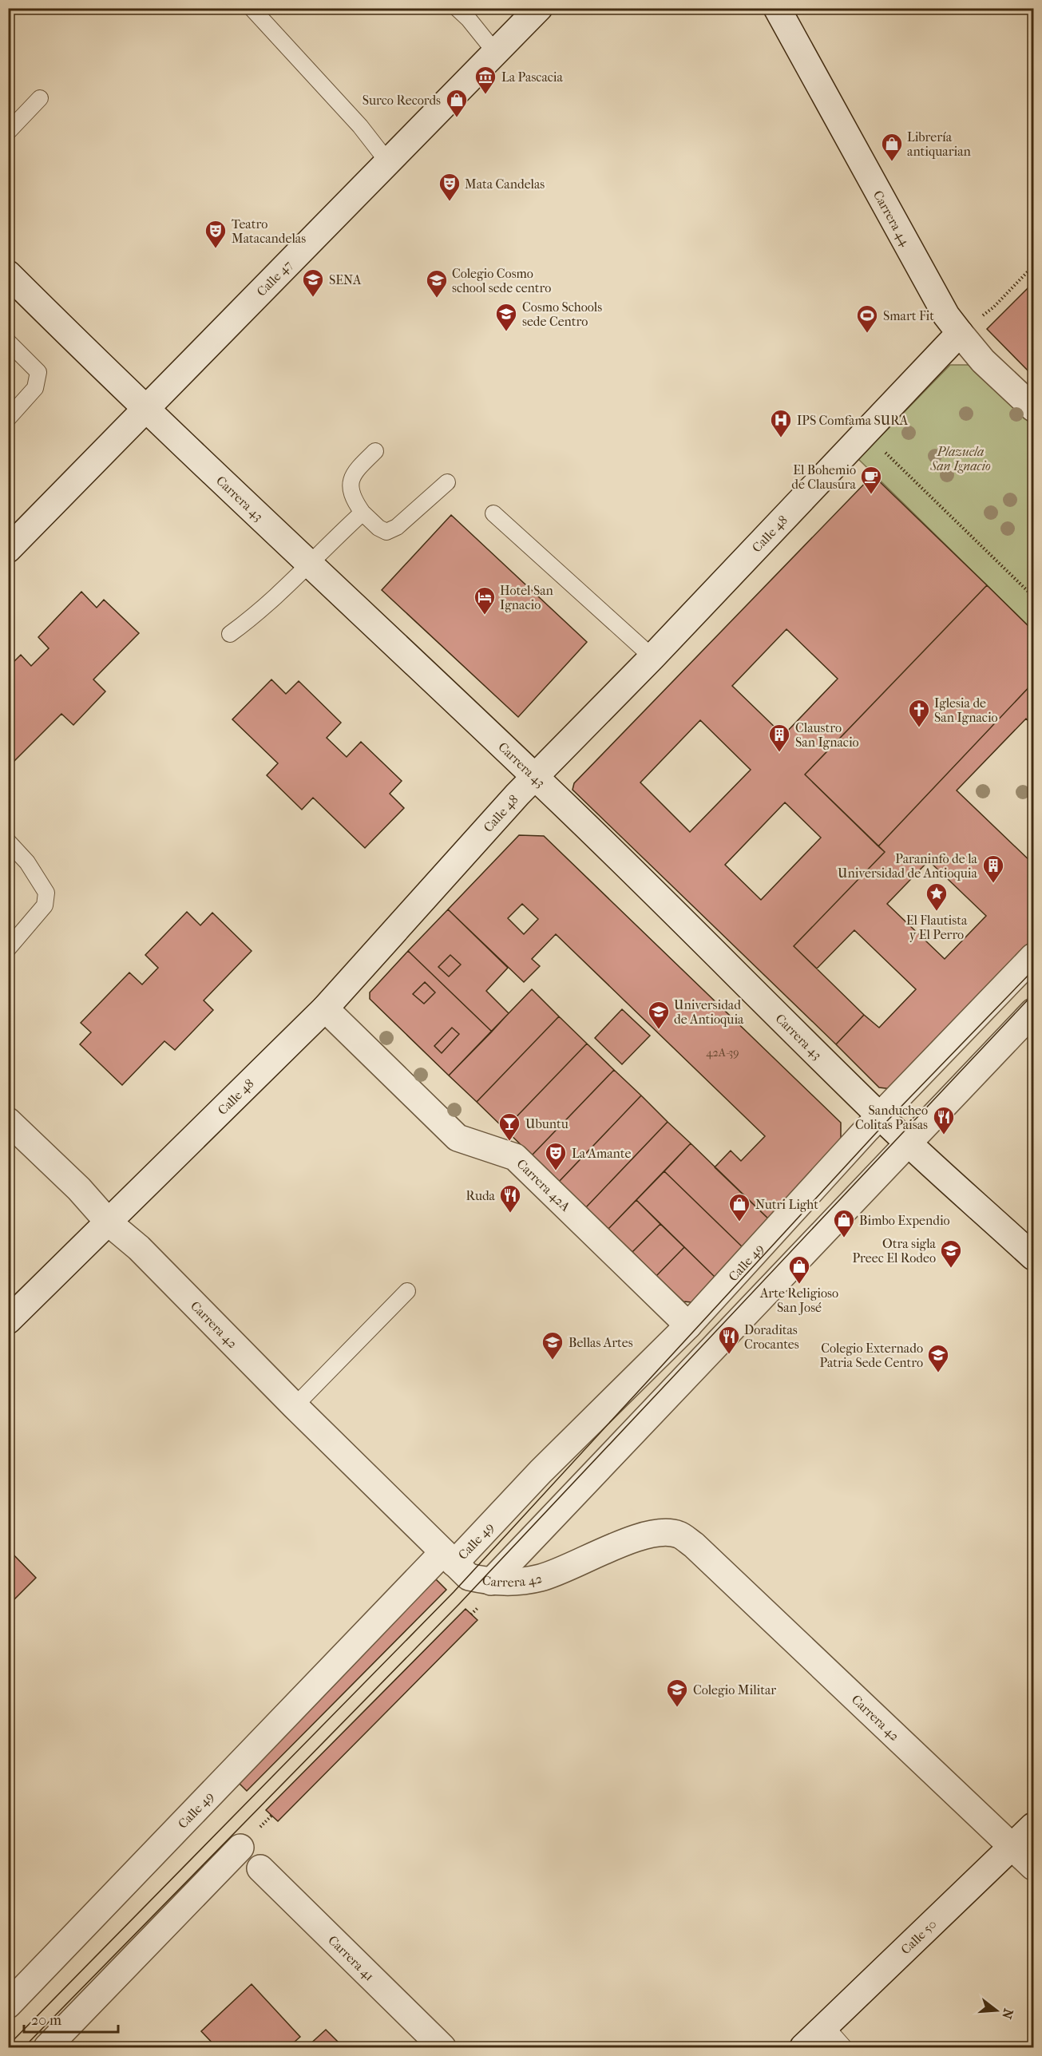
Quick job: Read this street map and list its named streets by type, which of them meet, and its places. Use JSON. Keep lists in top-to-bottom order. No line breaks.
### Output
{"streets":{"street":["Carrera 44","Calle 47","Carrera 43","Calle 48","Carrera 42A","Calle 49","Carrera 42","Calle 50","Carrera 41"]},"crossings":[["Carrera 44","Calle 48"],["Calle 47","Carrera 43"],["Carrera 43","Calle 48"],["Carrera 43","Calle 49"],["Calle 48","Carrera 42A"],["Calle 48","Carrera 42"],["Carrera 42A","Calle 49"],["Calle 49","Carrera 42"],["Carrera 42","Calle 50"]],"parks":["Plazuela San Ignacio"],"places":{"museum":["La Pascacia"],"shop":["Surco Records","Librería antiquarian","Nutri Light","Bimbo Expendio","Arte Religioso San José"],"theatre":["Mata Candelas","Teatro Matacandelas","La Amante"],"school or university":["SENA","Colegio Cosmo school sede centro","Cosmo Schools sede Centro","Universidad de Antioquia","Otra sigla Preec El Rodeo","Bellas Artes","Colegio Externado Patria Sede Centro","Colegio Militar"],"sports":["Smart Fit"],"hospital":["IPS Comfama SURA"],"cafe":["El Bohemio de Clausura"],"hotel":["Hotel San Ignacio"],"church":["Iglesia de San Ignacio"],"building":["Claustro San Ignacio","Paraninfo de la Universidad de Antioquia"],"place":["El Flautista y El Perro"],"restaurant":["Sanducheo Colitas Paisas","Ruda","Doraditas Crocantes"],"bar":["Ubuntu"]},"house_numbers":["42A-39"],"scale_bar":"20 m","north":"right"}
